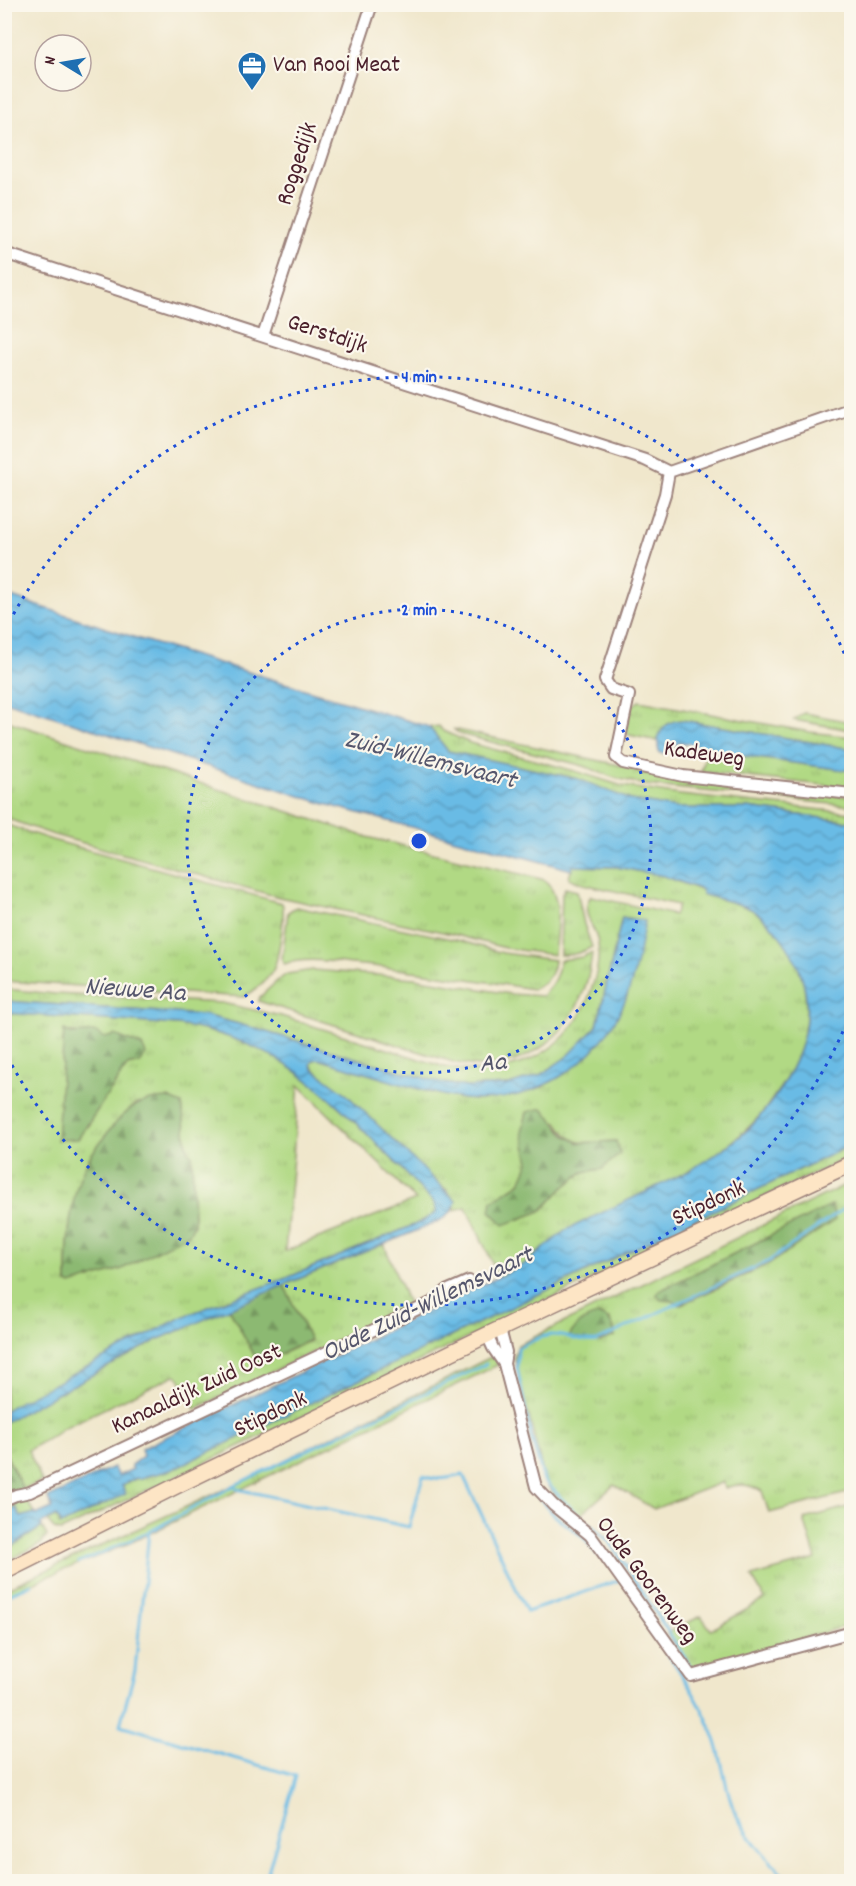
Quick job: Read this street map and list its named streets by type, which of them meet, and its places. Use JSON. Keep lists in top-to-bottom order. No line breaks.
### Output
{"streets":{"main road":["Stipdonk"],"street":["Roggedijk","Gerstdijk","Kadeweg","Kanaaldijk Zuid Oost","Oude Goorenweg"]},"crossings":[["Roggedijk","Gerstdijk"],["Gerstdijk","Kadeweg"],["Stipdonk","Oude Goorenweg"]],"water":["Zuid-Willemsvaart","Nieuwe Aa","Aa","Oude Zuid-Willemsvaart"],"places":{"office":["Van Rooi Meat"]},"north":"left","rings":["4 min","2 min"]}
